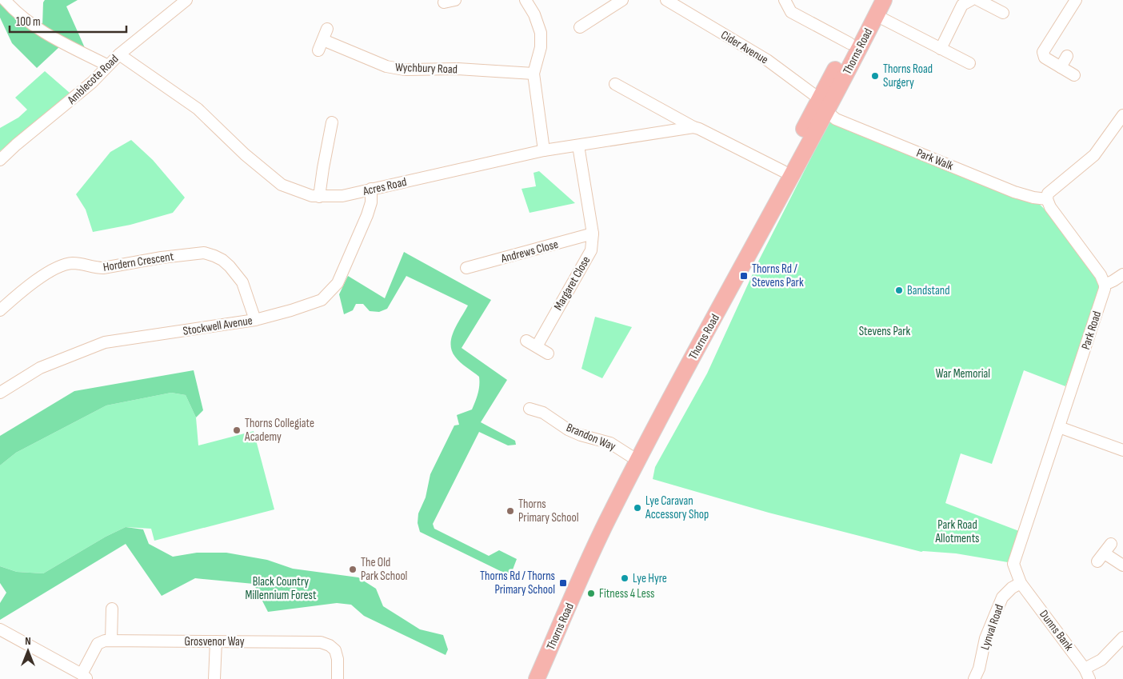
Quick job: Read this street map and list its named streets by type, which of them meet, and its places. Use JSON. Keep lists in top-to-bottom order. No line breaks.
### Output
{"streets":{"highway":["Thorns Road"],"street":["Cider Avenue","Wychbury Road","Amblecote Road","Park Walk","Acres Road","Andrews Close","Hordern Crescent","Margaret Close","Stockwell Avenue","Park Road","Brandon Way","Lynval Road","Dunns Bank","Grosvenor Way"]},"crossings":[["Cider Avenue","Thorns Road"],["Cider Avenue","Park Walk"],["Thorns Road","Park Walk"],["Thorns Road","Brandon Way"],["Amblecote Road","Acres Road"],["Acres Road","Margaret Close"],["Acres Road","Stockwell Avenue"],["Andrews Close","Margaret Close"],["Hordern Crescent","Stockwell Avenue"],["Park Road","Lynval Road"],["Park Road","Dunns Bank"],["Lynval Road","Dunns Bank"]],"parks":["Stevens Park","War Memorial","Park Road Allotments","Black Country Millennium Forest"],"places":{"other":["Thorns Road Surgery","Bandstand","Thorns Collegiate Academy","Lye Caravan Accessory Shop","Thorns Primary School","The Old Park School","Lye Hyre","Fitness 4 Less"],"transit":["Thorns Rd / Stevens Park","Thorns Rd / Thorns Primary School"]},"scale_bar":"100 m","north":"top"}
